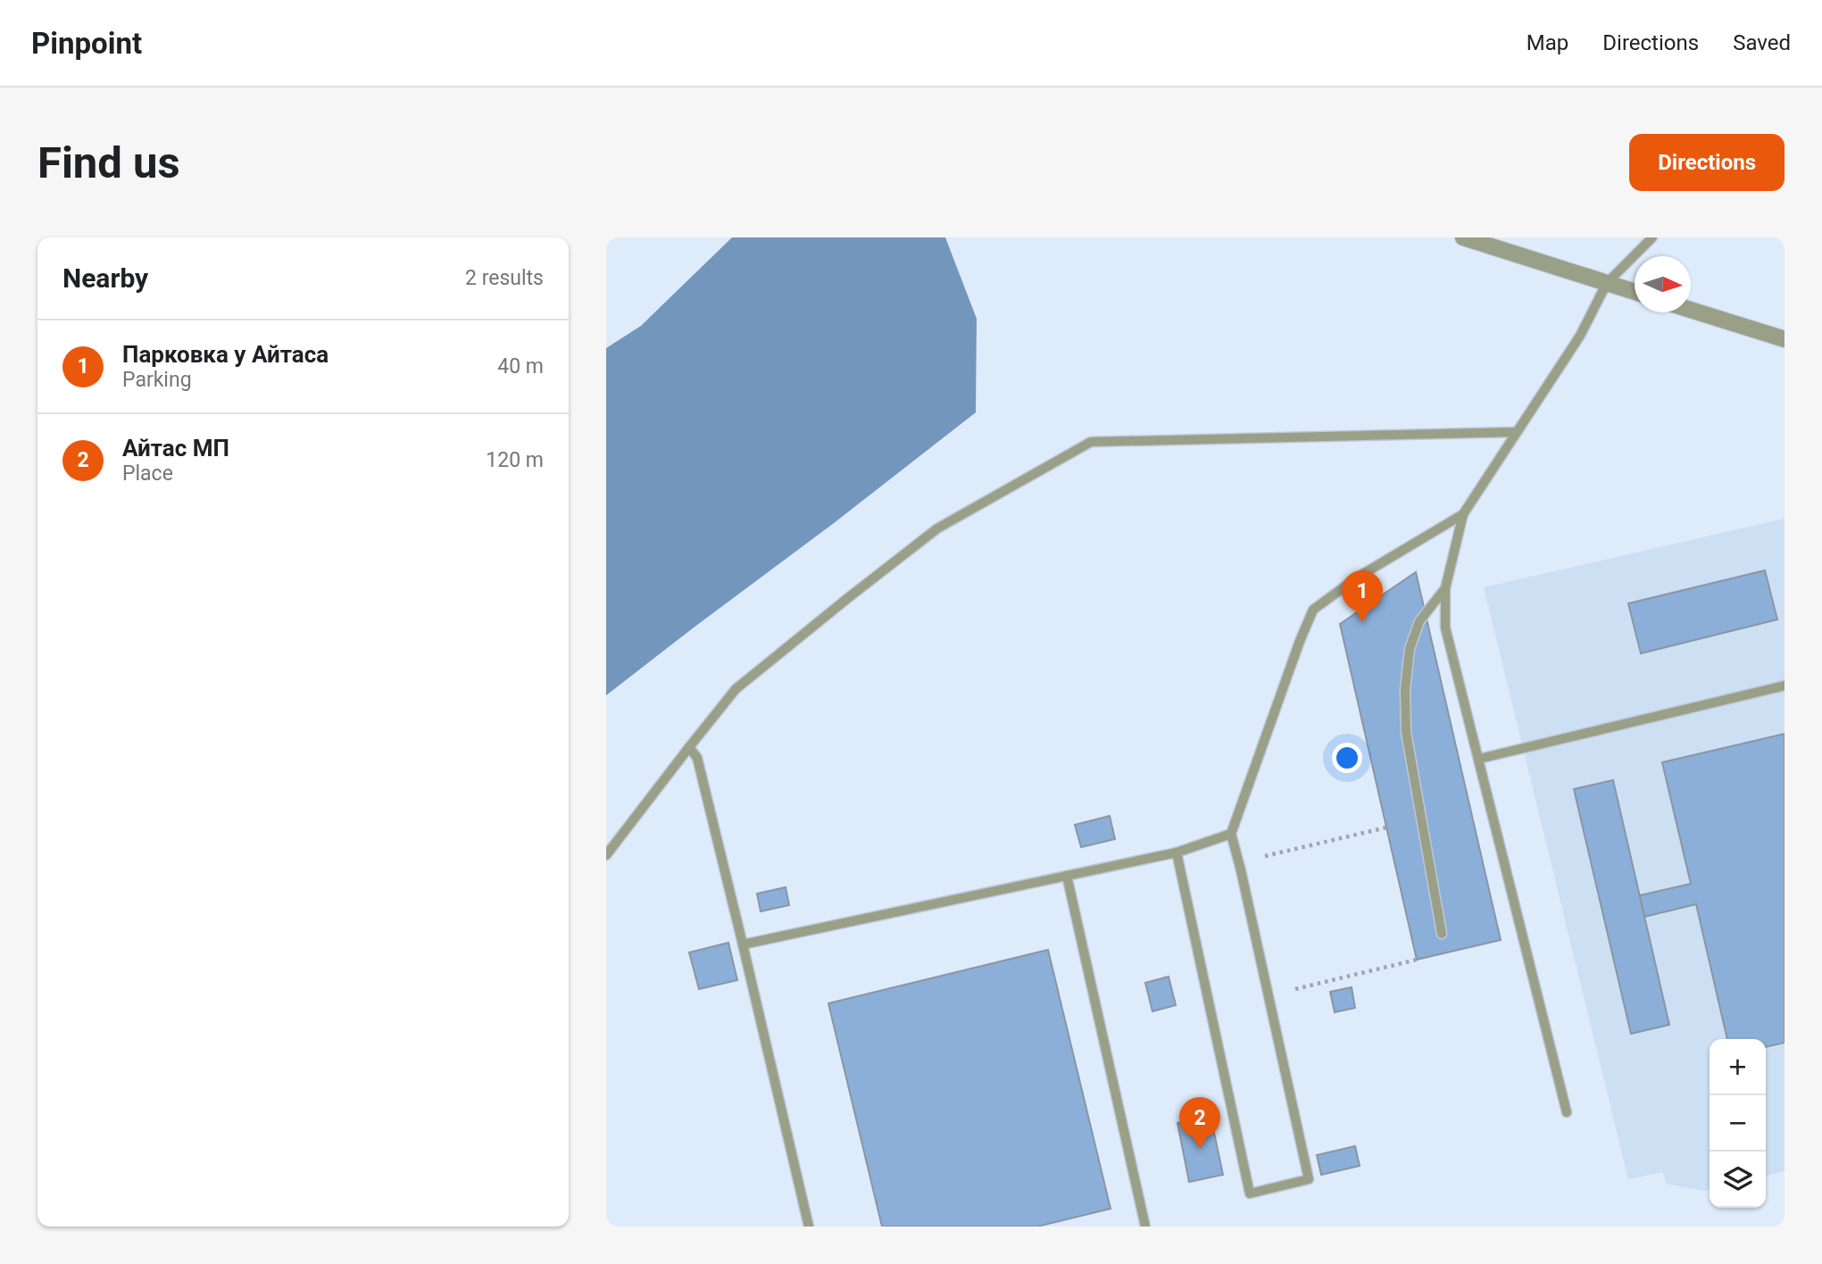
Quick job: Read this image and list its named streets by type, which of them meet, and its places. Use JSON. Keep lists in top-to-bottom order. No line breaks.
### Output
{"north":"right","page":{"header":"Pinpoint","nav":["Map","Directions","Saved"],"buttons":"Directions","title":"Find us","heading":["Nearby","2 results"],"list":[{"mark":"1","name":"Парковка у Айтаса","note":"Parking","value":"40 m"},{"mark":"2","name":"Айтас МП","note":"Place","value":"120 m"}],"pins":["1","2"],"map_buttons":["+","−"]}}
